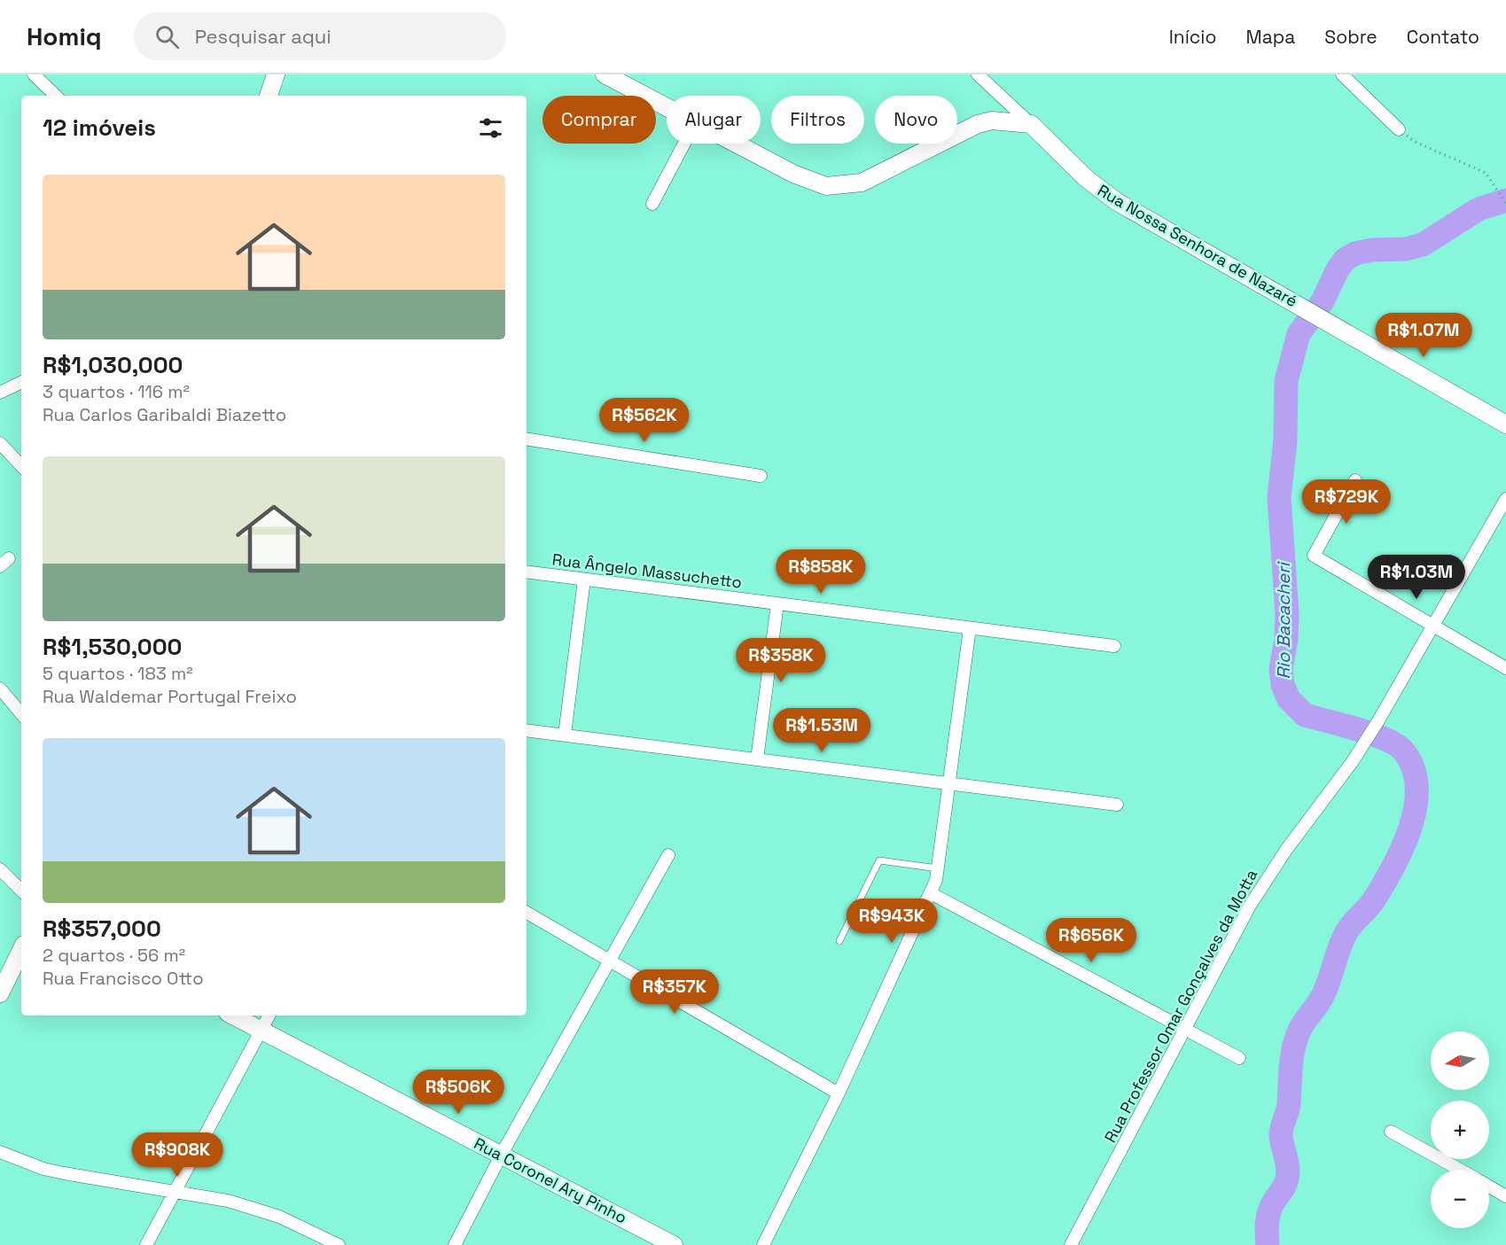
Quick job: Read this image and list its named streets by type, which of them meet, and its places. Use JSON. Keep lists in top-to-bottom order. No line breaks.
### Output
{"streets":{"street":["Rua Nossa Senhora de Nazaré","Rua Ângelo Massuchetto","Rua Professor Omar Gonçalves da Motta","Rua Coronel Ary Pinho"]},"water":["Rio Bacacheri"],"north":"left","page":{"header":"Homiq","search":"Pesquisar aqui","nav":["Início","Mapa","Sobre","Contato"],"chip":["Comprar","Alugar","Filtros","Novo"],"heading":"12 imóveis","list":[{"name":"R$1,030,000","note":"3 quartos · 116 m² · Rua Carlos Garibaldi Biazetto"},{"name":"R$1,530,000","note":"5 quartos · 183 m² · Rua Waldemar Portugal Freixo"},{"name":"R$357,000","note":"2 quartos · 56 m² · Rua Francisco Otto"}],"price":["R$1.07M","R$562K","R$729K","R$858K","R$1.03M","R$358K","R$1.53M","R$943K","R$656K","R$357K","R$506K","R$908K"],"map_buttons":["+","−"]}}
